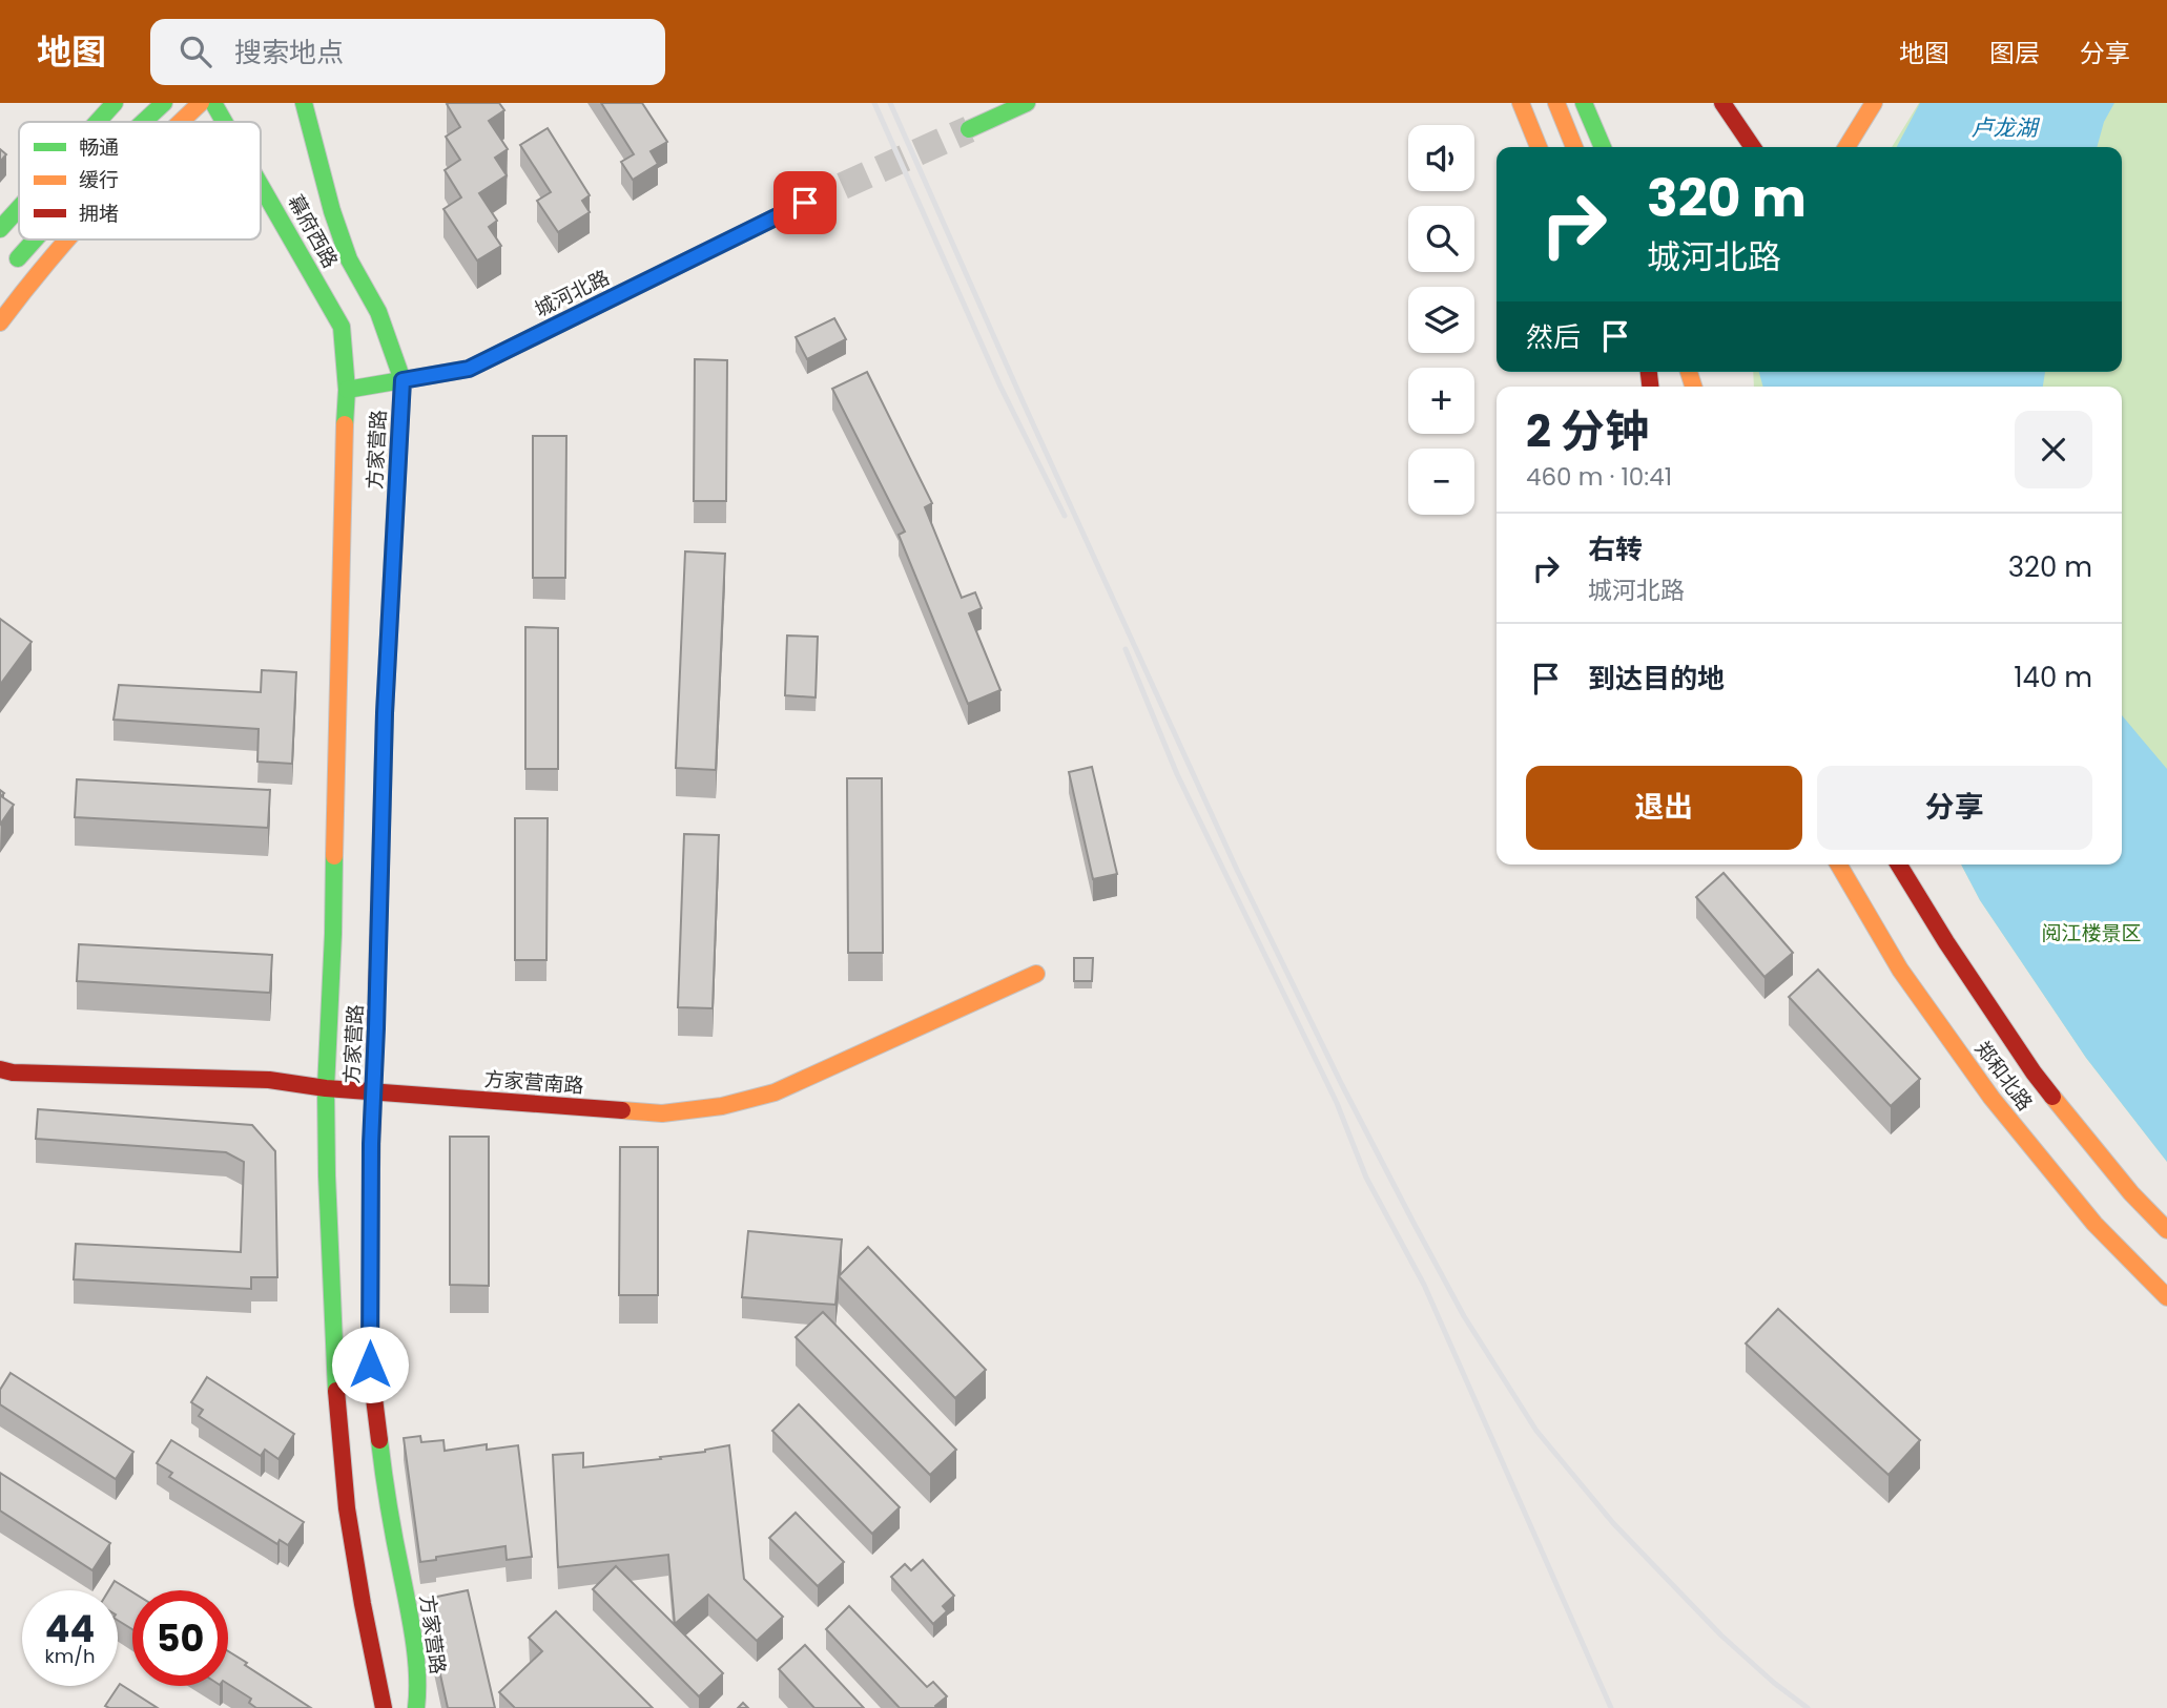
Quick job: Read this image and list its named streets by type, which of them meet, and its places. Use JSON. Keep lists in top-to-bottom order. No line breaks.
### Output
{"streets":{"main road":["幕府西路","城河北路","方家营路","郑和北路","方家营南路"]},"crossings":[["幕府西路","城河北路"],["幕府西路","方家营路"],["城河北路","方家营路"],["方家营路","方家营南路"]],"water":["卢龙湖"],"parks":["阅江楼景区"],"legend":["畅通","缓行","拥堵"],"page":{"header":"地图","search":"搜索地点","nav":["地图","图层","分享"],"map_buttons":["+","−"],"turn":["320 m","城河北路"],"then":"然后","heading":["2 分钟","460 m · 10:41"],"list":[{"name":"右转","note":"城河北路","value":"320 m"},{"name":"到达目的地","value":"140 m"}],"buttons":["退出","分享"],"speed":"44 km/h","limit":"50"}}
